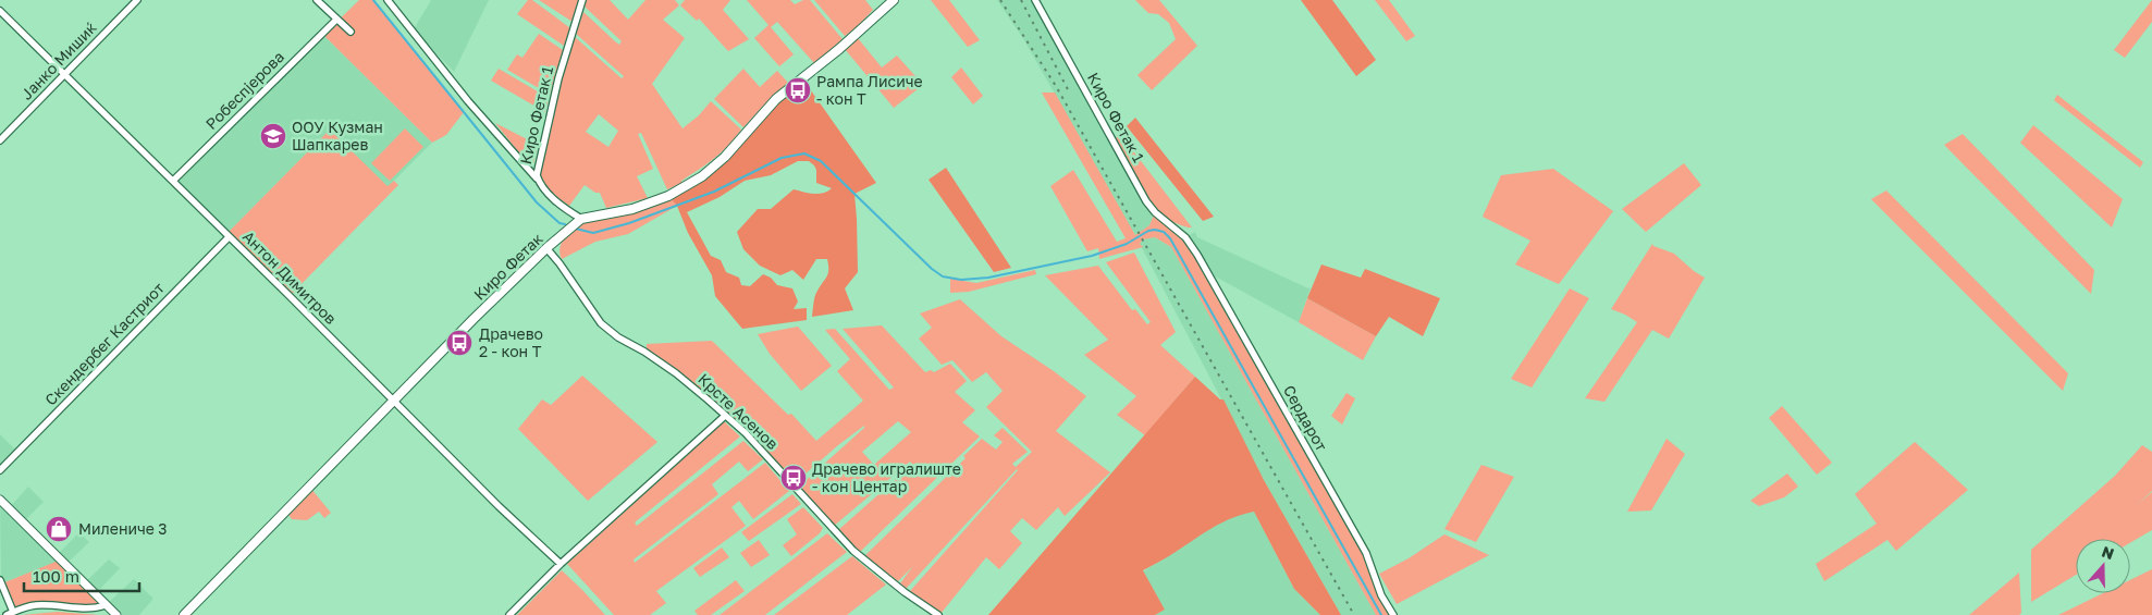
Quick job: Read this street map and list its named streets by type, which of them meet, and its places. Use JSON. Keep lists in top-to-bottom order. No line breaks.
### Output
{"streets":{"main road":["Киро Фетак"],"street":["Јанко Мишиќ","Робеспјерова","Киро Фетак 1","Антон Димитров","Скендербег Кастриот","Крсте Асенов","Сердарот"]},"crossings":[["Јанко Мишиќ","Антон Димитров"],["Робеспјерова","Антон Димитров"],["Киро Фетак 1","Киро Фетак"],["Киро Фетак 1","Сердарот"],["Киро Фетак","Антон Димитров"],["Киро Фетак","Крсте Асенов"],["Антон Димитров","Скендербег Кастриот"]],"places":{"bus stop":["Рампа Лисиче - кон Т","Драчево 2 - кон T","Драчево игралиште - кон Центар"],"school or university":["ООУ Кузман Шапкарев"],"shop":["Милениче 3"]},"scale_bar":"100 m","north":"top"}
